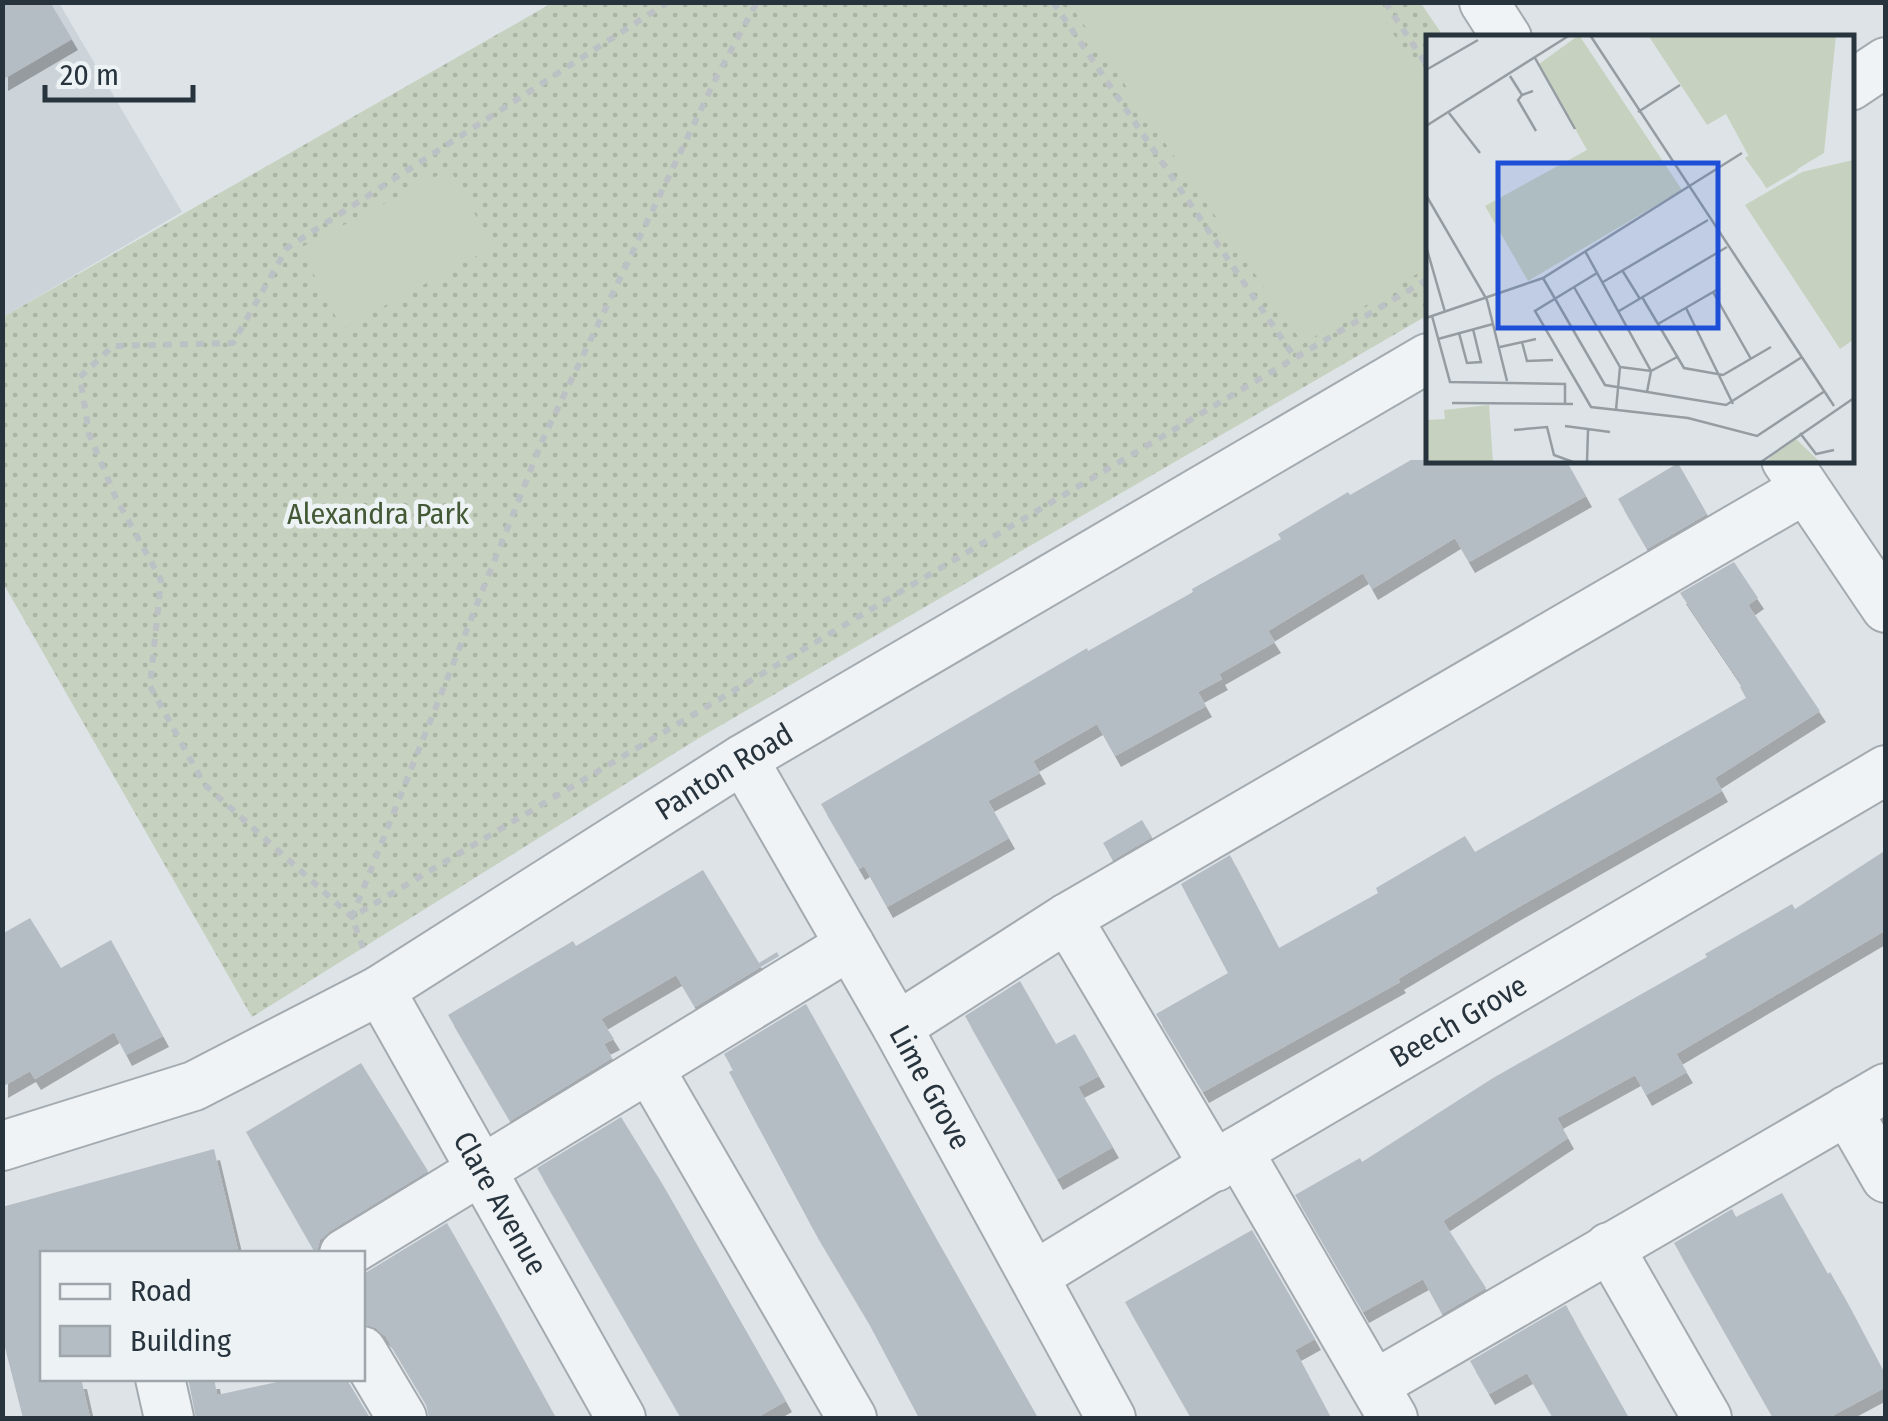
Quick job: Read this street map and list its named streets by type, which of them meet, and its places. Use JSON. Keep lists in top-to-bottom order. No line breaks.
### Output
{"streets":{"street":["Panton Road","Beech Grove","Lime Grove","Clare Avenue"]},"crossings":[["Panton Road","Lime Grove"],["Panton Road","Clare Avenue"],["Beech Grove","Lime Grove"]],"parks":["Alexandra Park"],"legend":["Road","Building"],"scale_bar":"20 m"}
